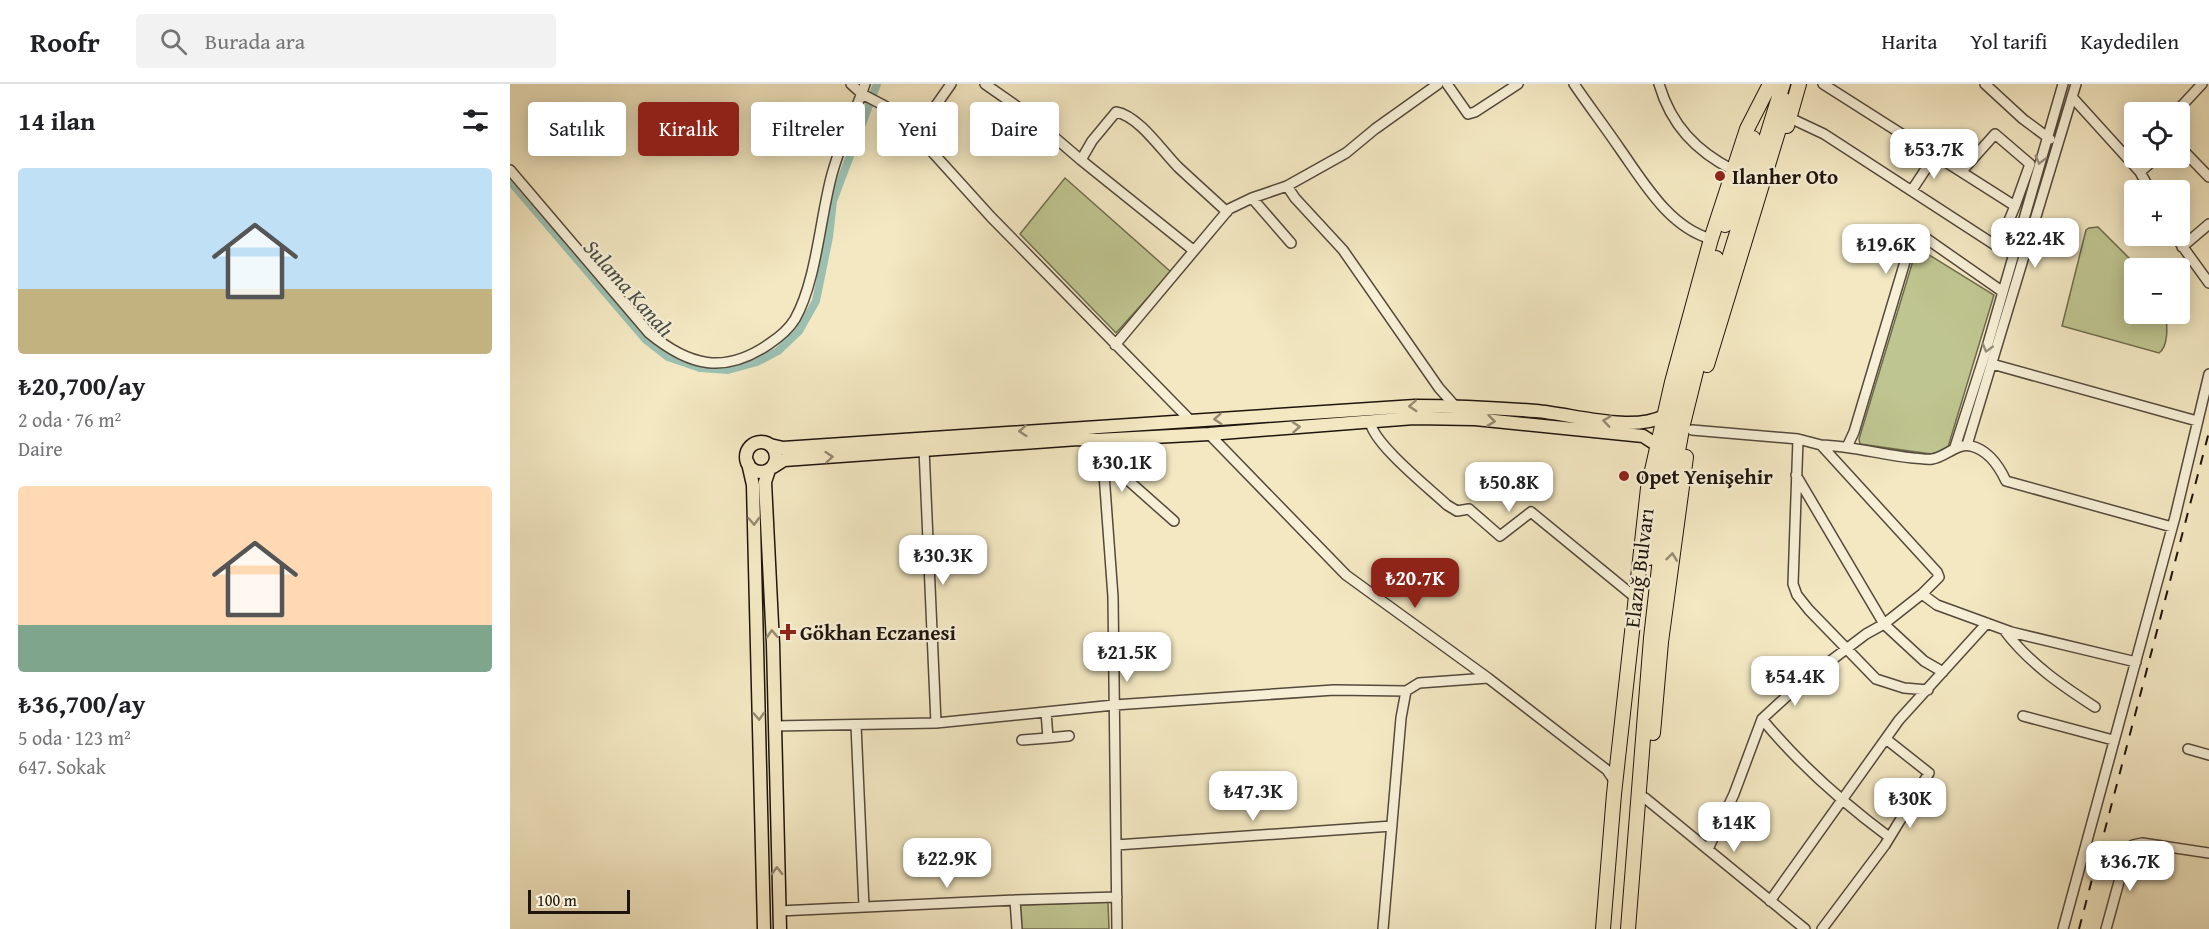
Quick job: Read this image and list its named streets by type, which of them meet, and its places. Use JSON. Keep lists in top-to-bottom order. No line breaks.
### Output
{"streets":{"highway":["Elazığ Bulvarı"]},"water":["Sulama Kanalı"],"places":{"other":["Ilanher Oto","Opet Yenişehir"],"health":["Gökhan Eczanesi"]},"scale_bar":"100 m","page":{"header":"Roofr","search":"Burada ara","nav":["Harita","Yol tarifi","Kaydedilen"],"heading":"14 ilan","map_buttons":["+","−"],"chip":["Satılık","Kiralık","Filtreler","Yeni","Daire"],"price":["₺53.7K","₺22.4K","₺19.6K","₺30.1K","₺50.8K","₺30.3K","₺20.7K","₺21.5K","₺54.4K","₺47.3K","₺30K","₺14K","₺22.9K","₺36.7K"],"list":[{"name":"₺20,700/ay","note":"2 oda · 76 m² · Daire"},{"name":"₺36,700/ay","note":"5 oda · 123 m² · 647. Sokak"}],"scale":"100 m"}}
